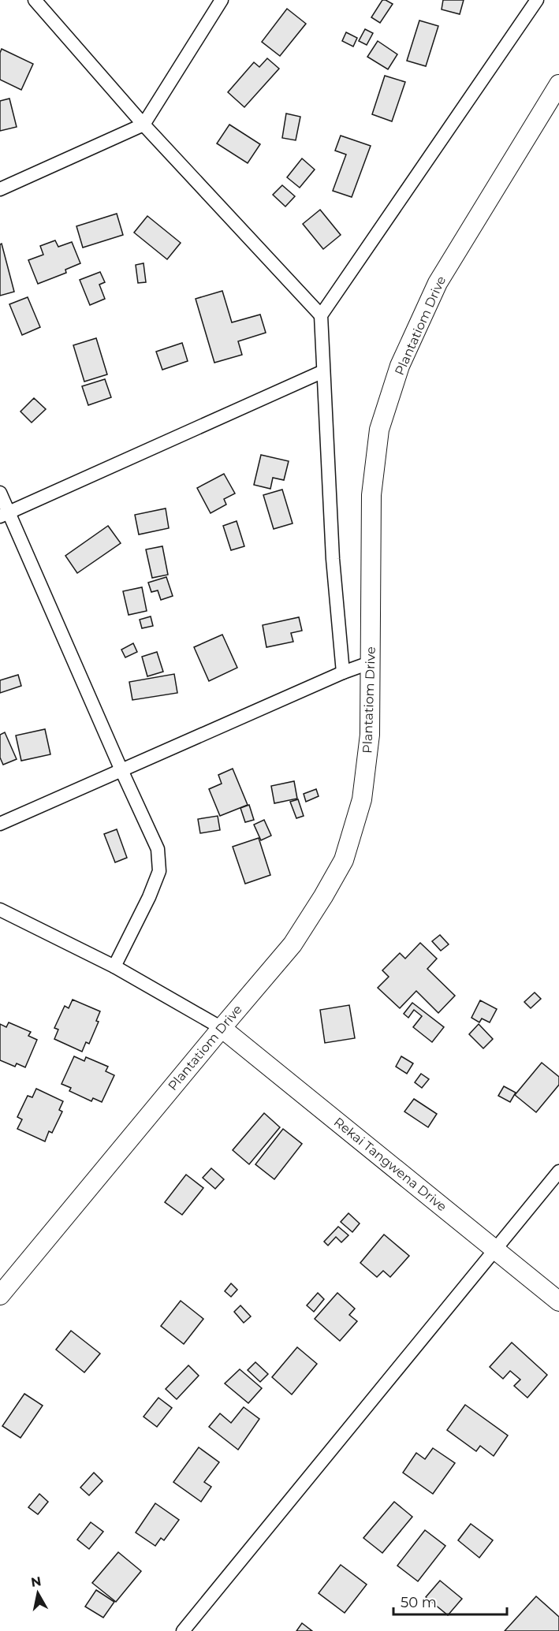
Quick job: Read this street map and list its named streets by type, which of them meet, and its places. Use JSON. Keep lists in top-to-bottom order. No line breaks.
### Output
{"streets":{"street":["Plantatiom Drive","Rekai Tangwena Drive"]},"crossings":[["Plantatiom Drive","Rekai Tangwena Drive"]],"scale_bar":"50 m","north":"top"}
